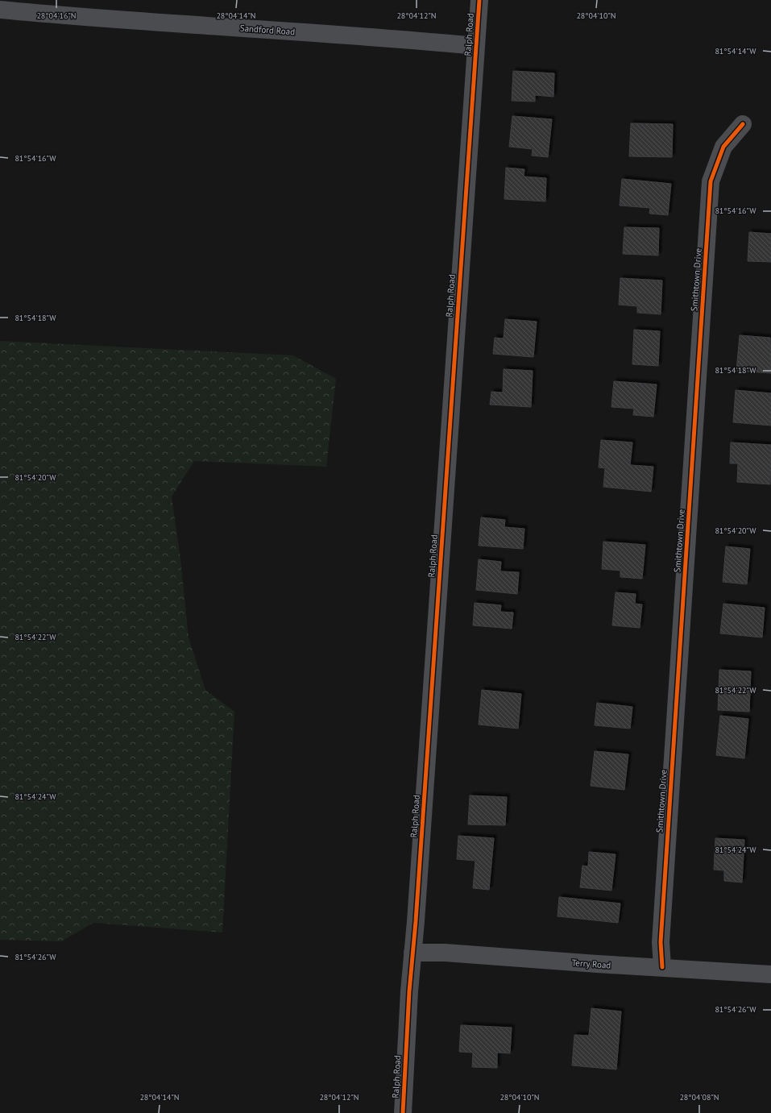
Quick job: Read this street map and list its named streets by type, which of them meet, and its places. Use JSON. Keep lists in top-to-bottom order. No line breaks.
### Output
{"streets":{"street":["Sandford Road","Ralph Road","Smithtown Drive","Terry Road"]},"crossings":[["Sandford Road","Ralph Road"],["Ralph Road","Terry Road"],["Smithtown Drive","Terry Road"]],"coordinates":["28°04'16\"N","28°04'14\"N","28°04'12\"N","28°04'10\"N","81°54'14\"W","81°54'16\"W","81°54'18\"W","81°54'20\"W","81°54'22\"W","81°54'24\"W","81°54'26\"W","28°04'08\"N"]}
